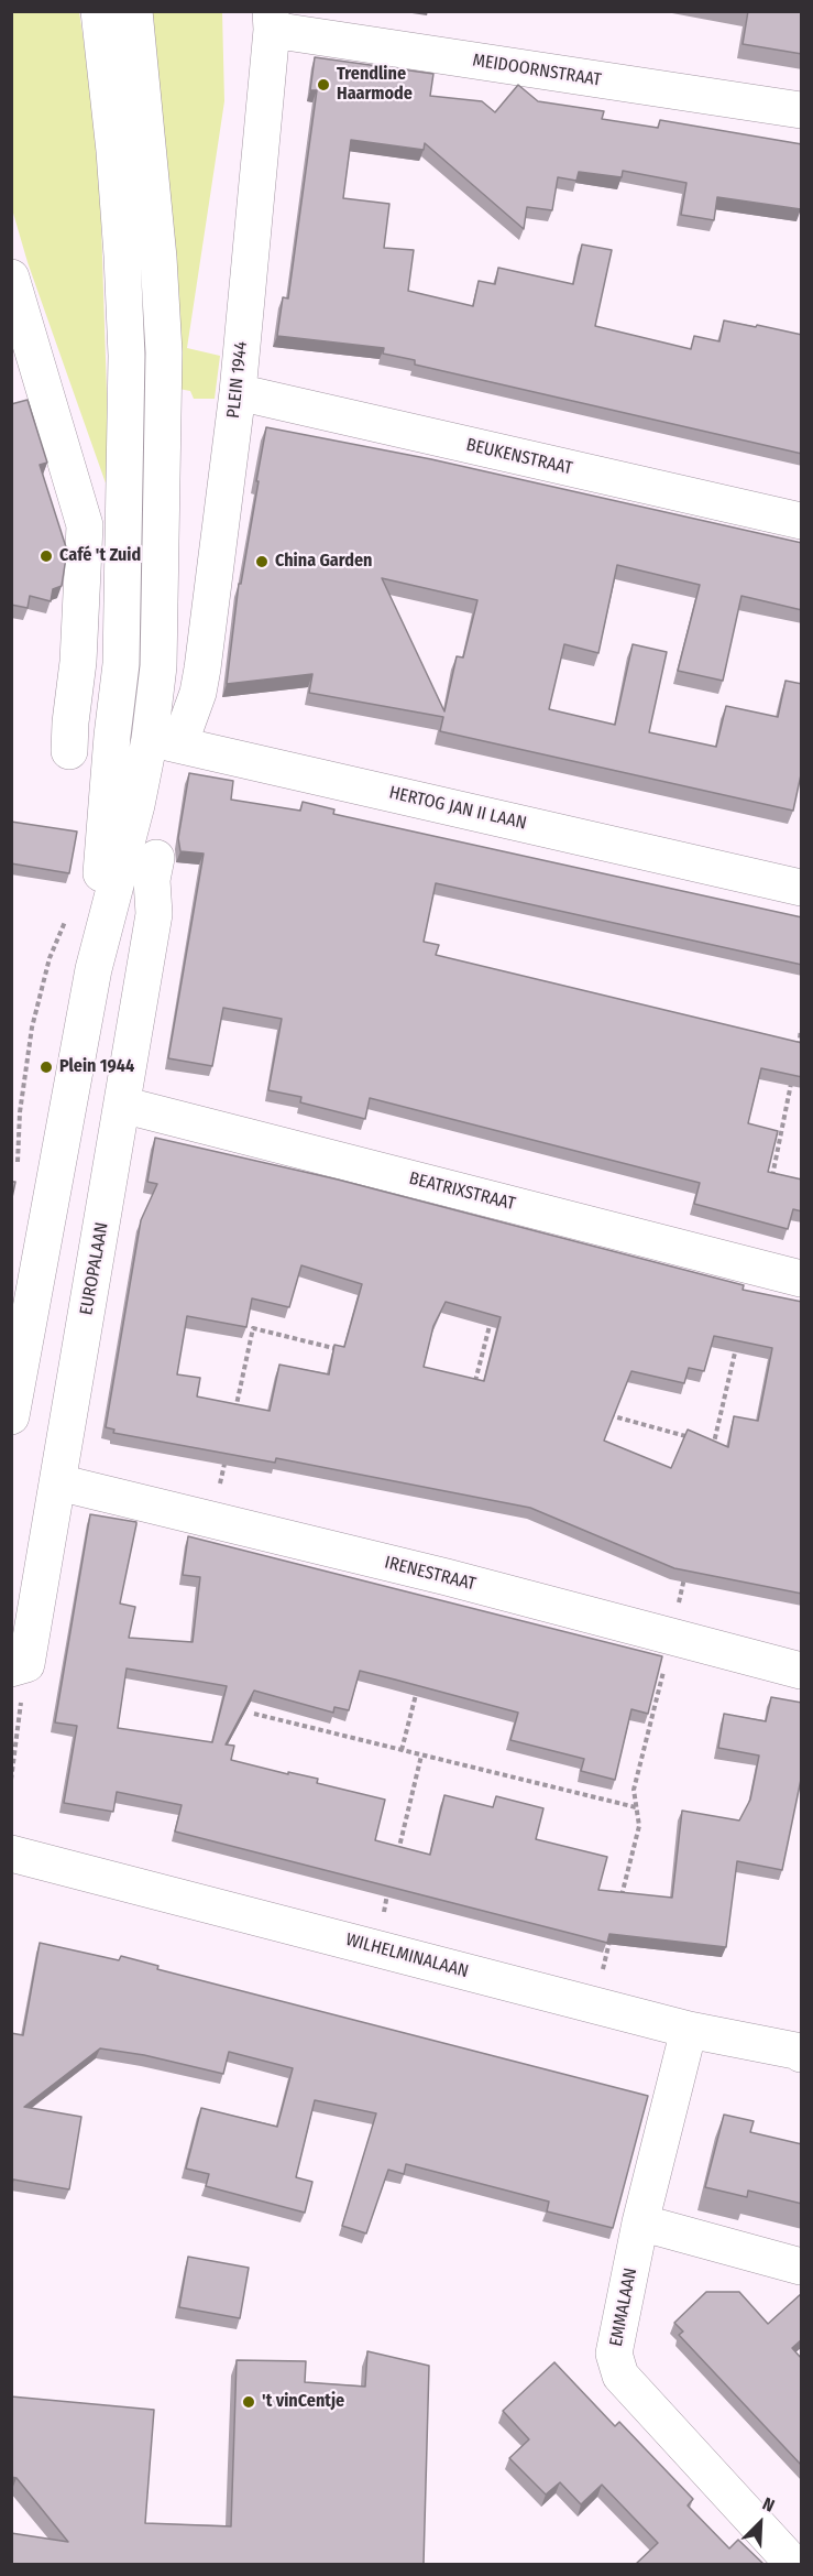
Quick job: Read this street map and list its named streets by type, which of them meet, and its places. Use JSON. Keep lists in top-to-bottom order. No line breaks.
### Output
{"streets":{"street":["MEIDOORNSTRAAT","PLEIN 1944","BEUKENSTRAAT","HERTOG JAN II LAAN","BEATRIXSTRAAT","EUROPALAAN","IRENESTRAAT","WILHELMINALAAN","EMMALAAN"]},"crossings":[["MEIDOORNSTRAAT","PLEIN 1944"],["PLEIN 1944","BEUKENSTRAAT"],["PLEIN 1944","HERTOG JAN II LAAN"],["BEATRIXSTRAAT","EUROPALAAN"],["EUROPALAAN","IRENESTRAAT"],["WILHELMINALAAN","EMMALAAN"]],"places":["Trendline Haarmode","Café 't Zuid","China Garden","Plein 1944","'t vinCentje"],"north":"top right"}
